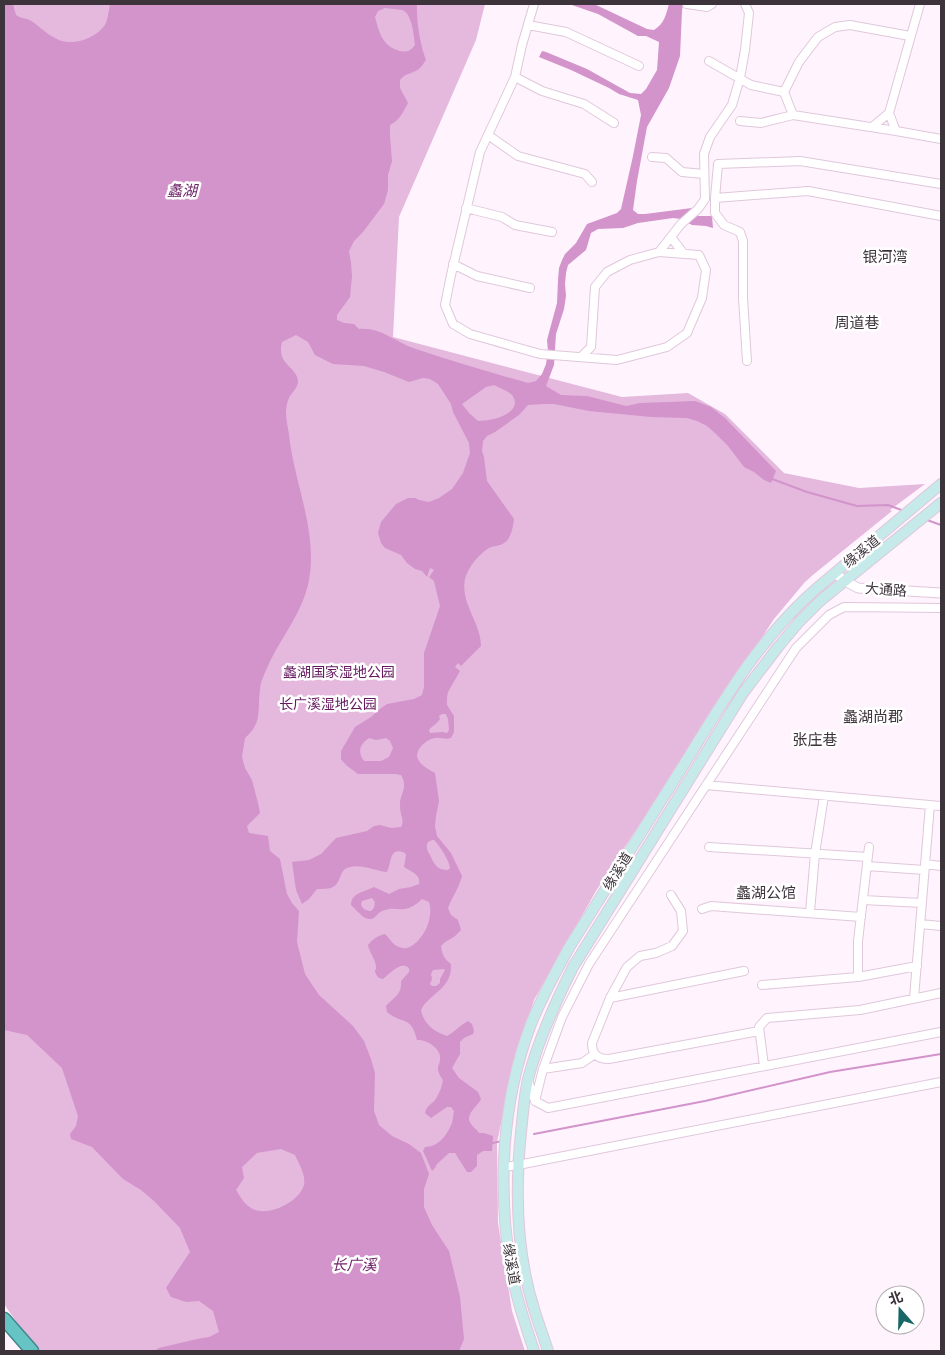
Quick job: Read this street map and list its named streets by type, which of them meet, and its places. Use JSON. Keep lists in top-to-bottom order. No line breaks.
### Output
{"streets":{"main road":["缘溪道"],"street":["大通路"]},"crossings":[["缘溪道","大通路"]],"districts":["银河湾","周道巷","蠡湖尚郡","张庄巷","蠡湖公馆"],"water":["蠡湖","长广溪"],"parks":["蠡湖国家湿地公园","长广溪湿地公园"],"north":"top"}
